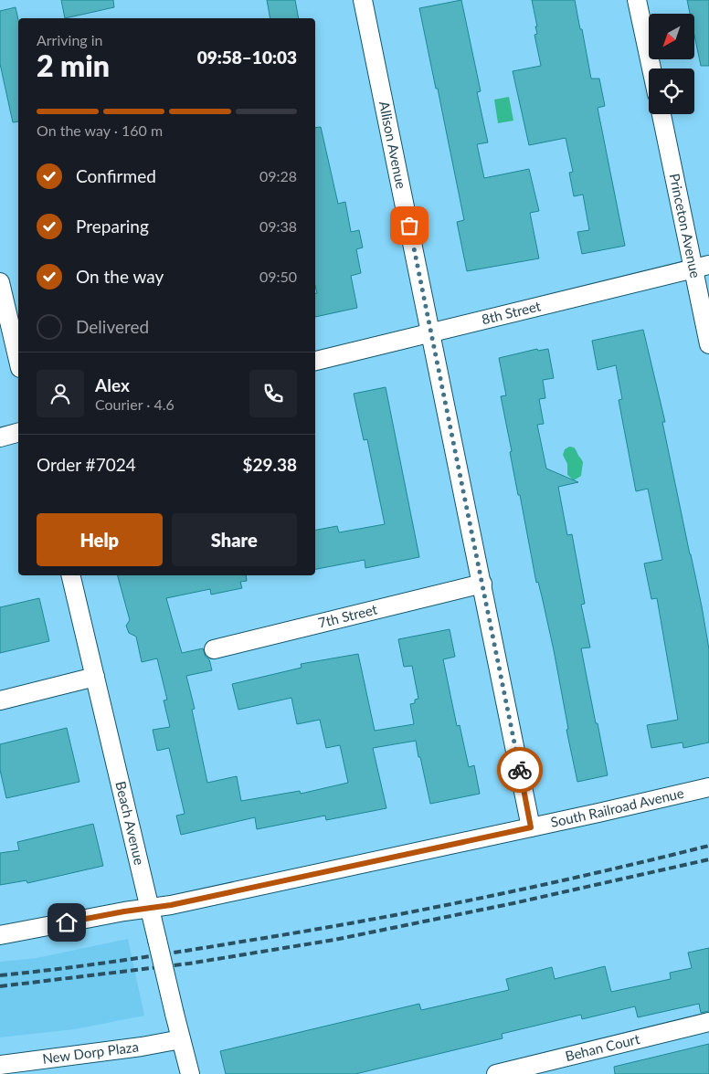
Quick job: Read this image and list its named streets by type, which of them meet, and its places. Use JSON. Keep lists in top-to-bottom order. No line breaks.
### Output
{"streets":{"street":["Allison Avenue","Princeton Avenue","8th Street","7th Street","South Railroad Avenue","Beach Avenue","Behan Court","New Dorp Plaza"]},"crossings":[["Allison Avenue","8th Street"],["Allison Avenue","7th Street"],["Allison Avenue","South Railroad Avenue"],["Princeton Avenue","8th Street"],["South Railroad Avenue","Beach Avenue"],["Beach Avenue","New Dorp Plaza"]],"north":"bottom left","page":{"heading":["2 min","Arriving in","09:58–10:03"],"panel":["Alex","Courier · 4.6","Order #7024","$29.38"],"bar":"On the way · 160 m","list":[["Confirmed","09:28"],["Preparing","09:38"],["On the way","09:50"],"Delivered"],"buttons":["Help","Share"]}}
